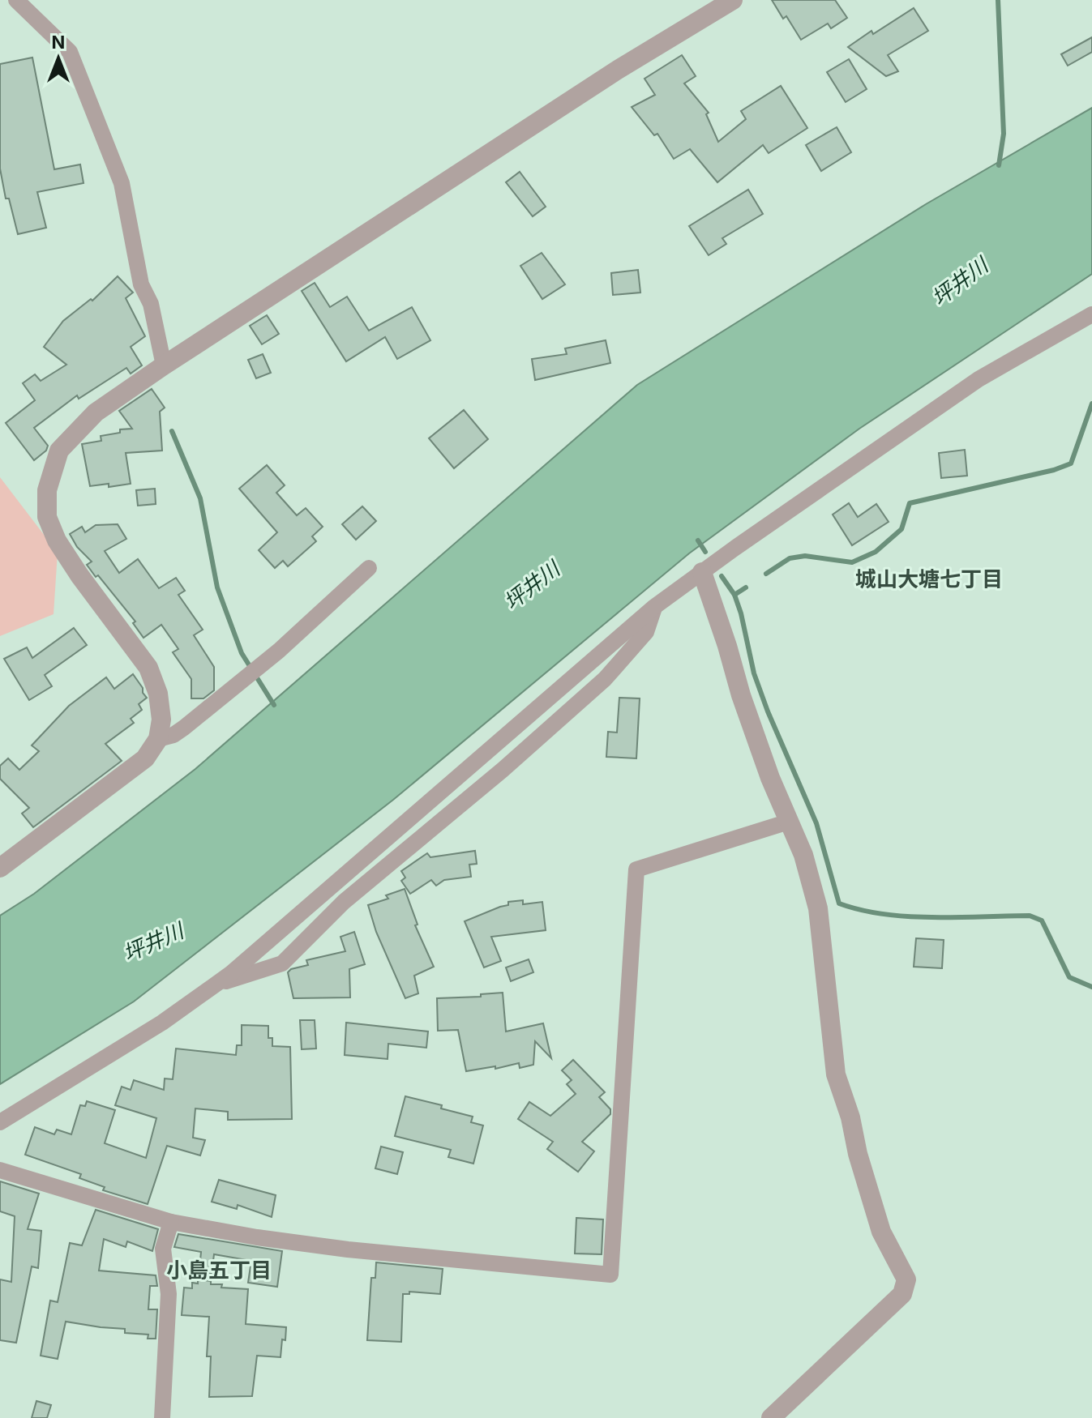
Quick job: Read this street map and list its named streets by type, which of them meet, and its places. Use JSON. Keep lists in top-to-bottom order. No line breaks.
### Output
{"districts":["城山大塘七丁目","小島五丁目"],"water":["坪井川"],"north":"top"}
